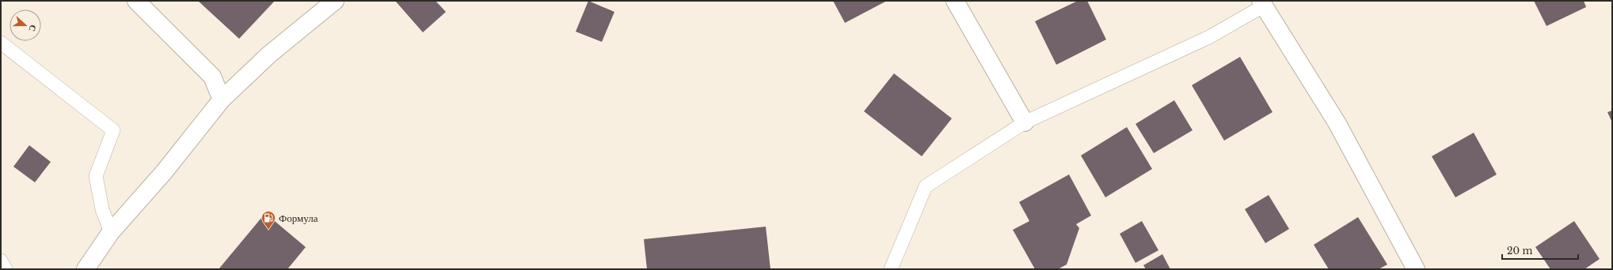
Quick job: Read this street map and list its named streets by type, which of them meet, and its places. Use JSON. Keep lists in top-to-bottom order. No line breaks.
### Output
{"places":{"fuel station":["Формула"]},"scale_bar":"20 m","north":"right"}
